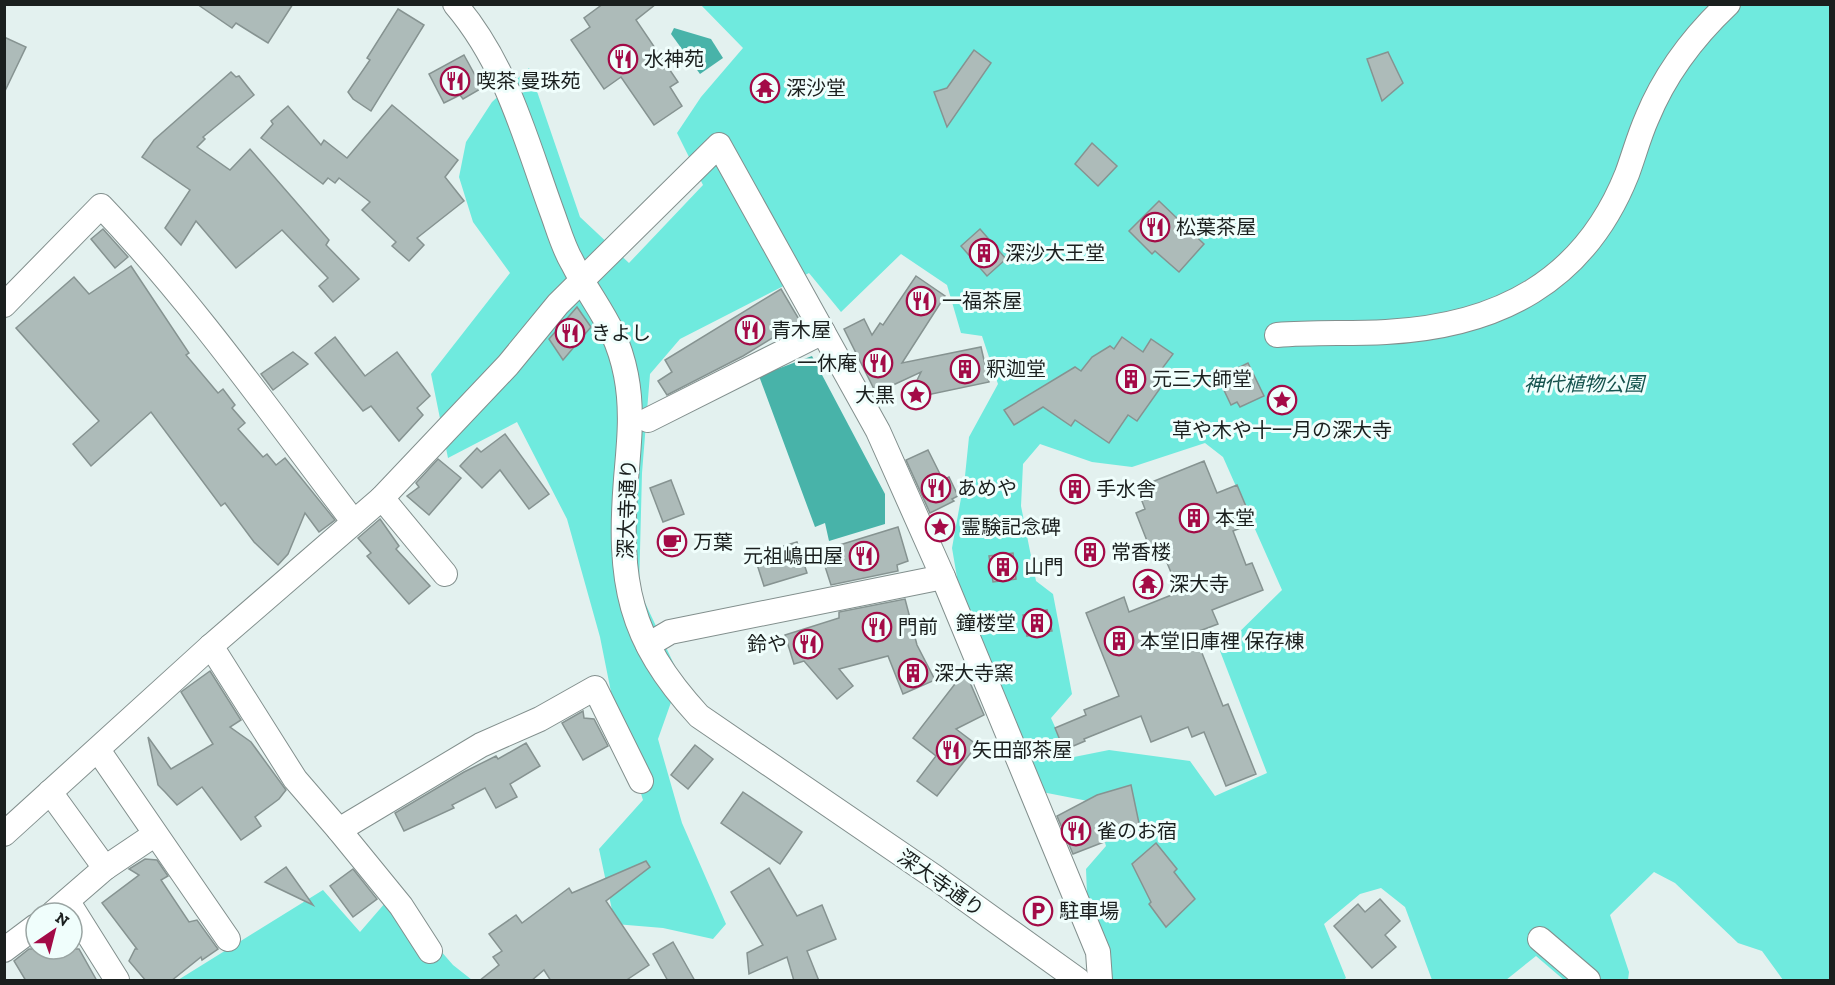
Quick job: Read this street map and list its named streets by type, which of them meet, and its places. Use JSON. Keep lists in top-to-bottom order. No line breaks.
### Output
{"streets":{"street":["深大寺通り"]},"parks":["神代植物公園"],"places":{"restaurant":["水神苑","喫茶 曼珠苑","松葉茶屋","一福茶屋","青木屋","きよし","一休庵","あめや","元祖嶋田屋","門前","鈴や","矢田部茶屋","雀のお宿"],"temple":["深沙堂","深大寺"],"building":["深沙大王堂","釈迦堂","元三大師堂","手水舎","本堂","常香楼","山門","鐘楼堂","本堂旧庫裡 保存棟","深大寺窯"],"place":["大黒","草や木や十一月の深大寺","霊験記念碑"],"cafe":["万葉"],"parking":["駐車場"]},"north":"top right"}
